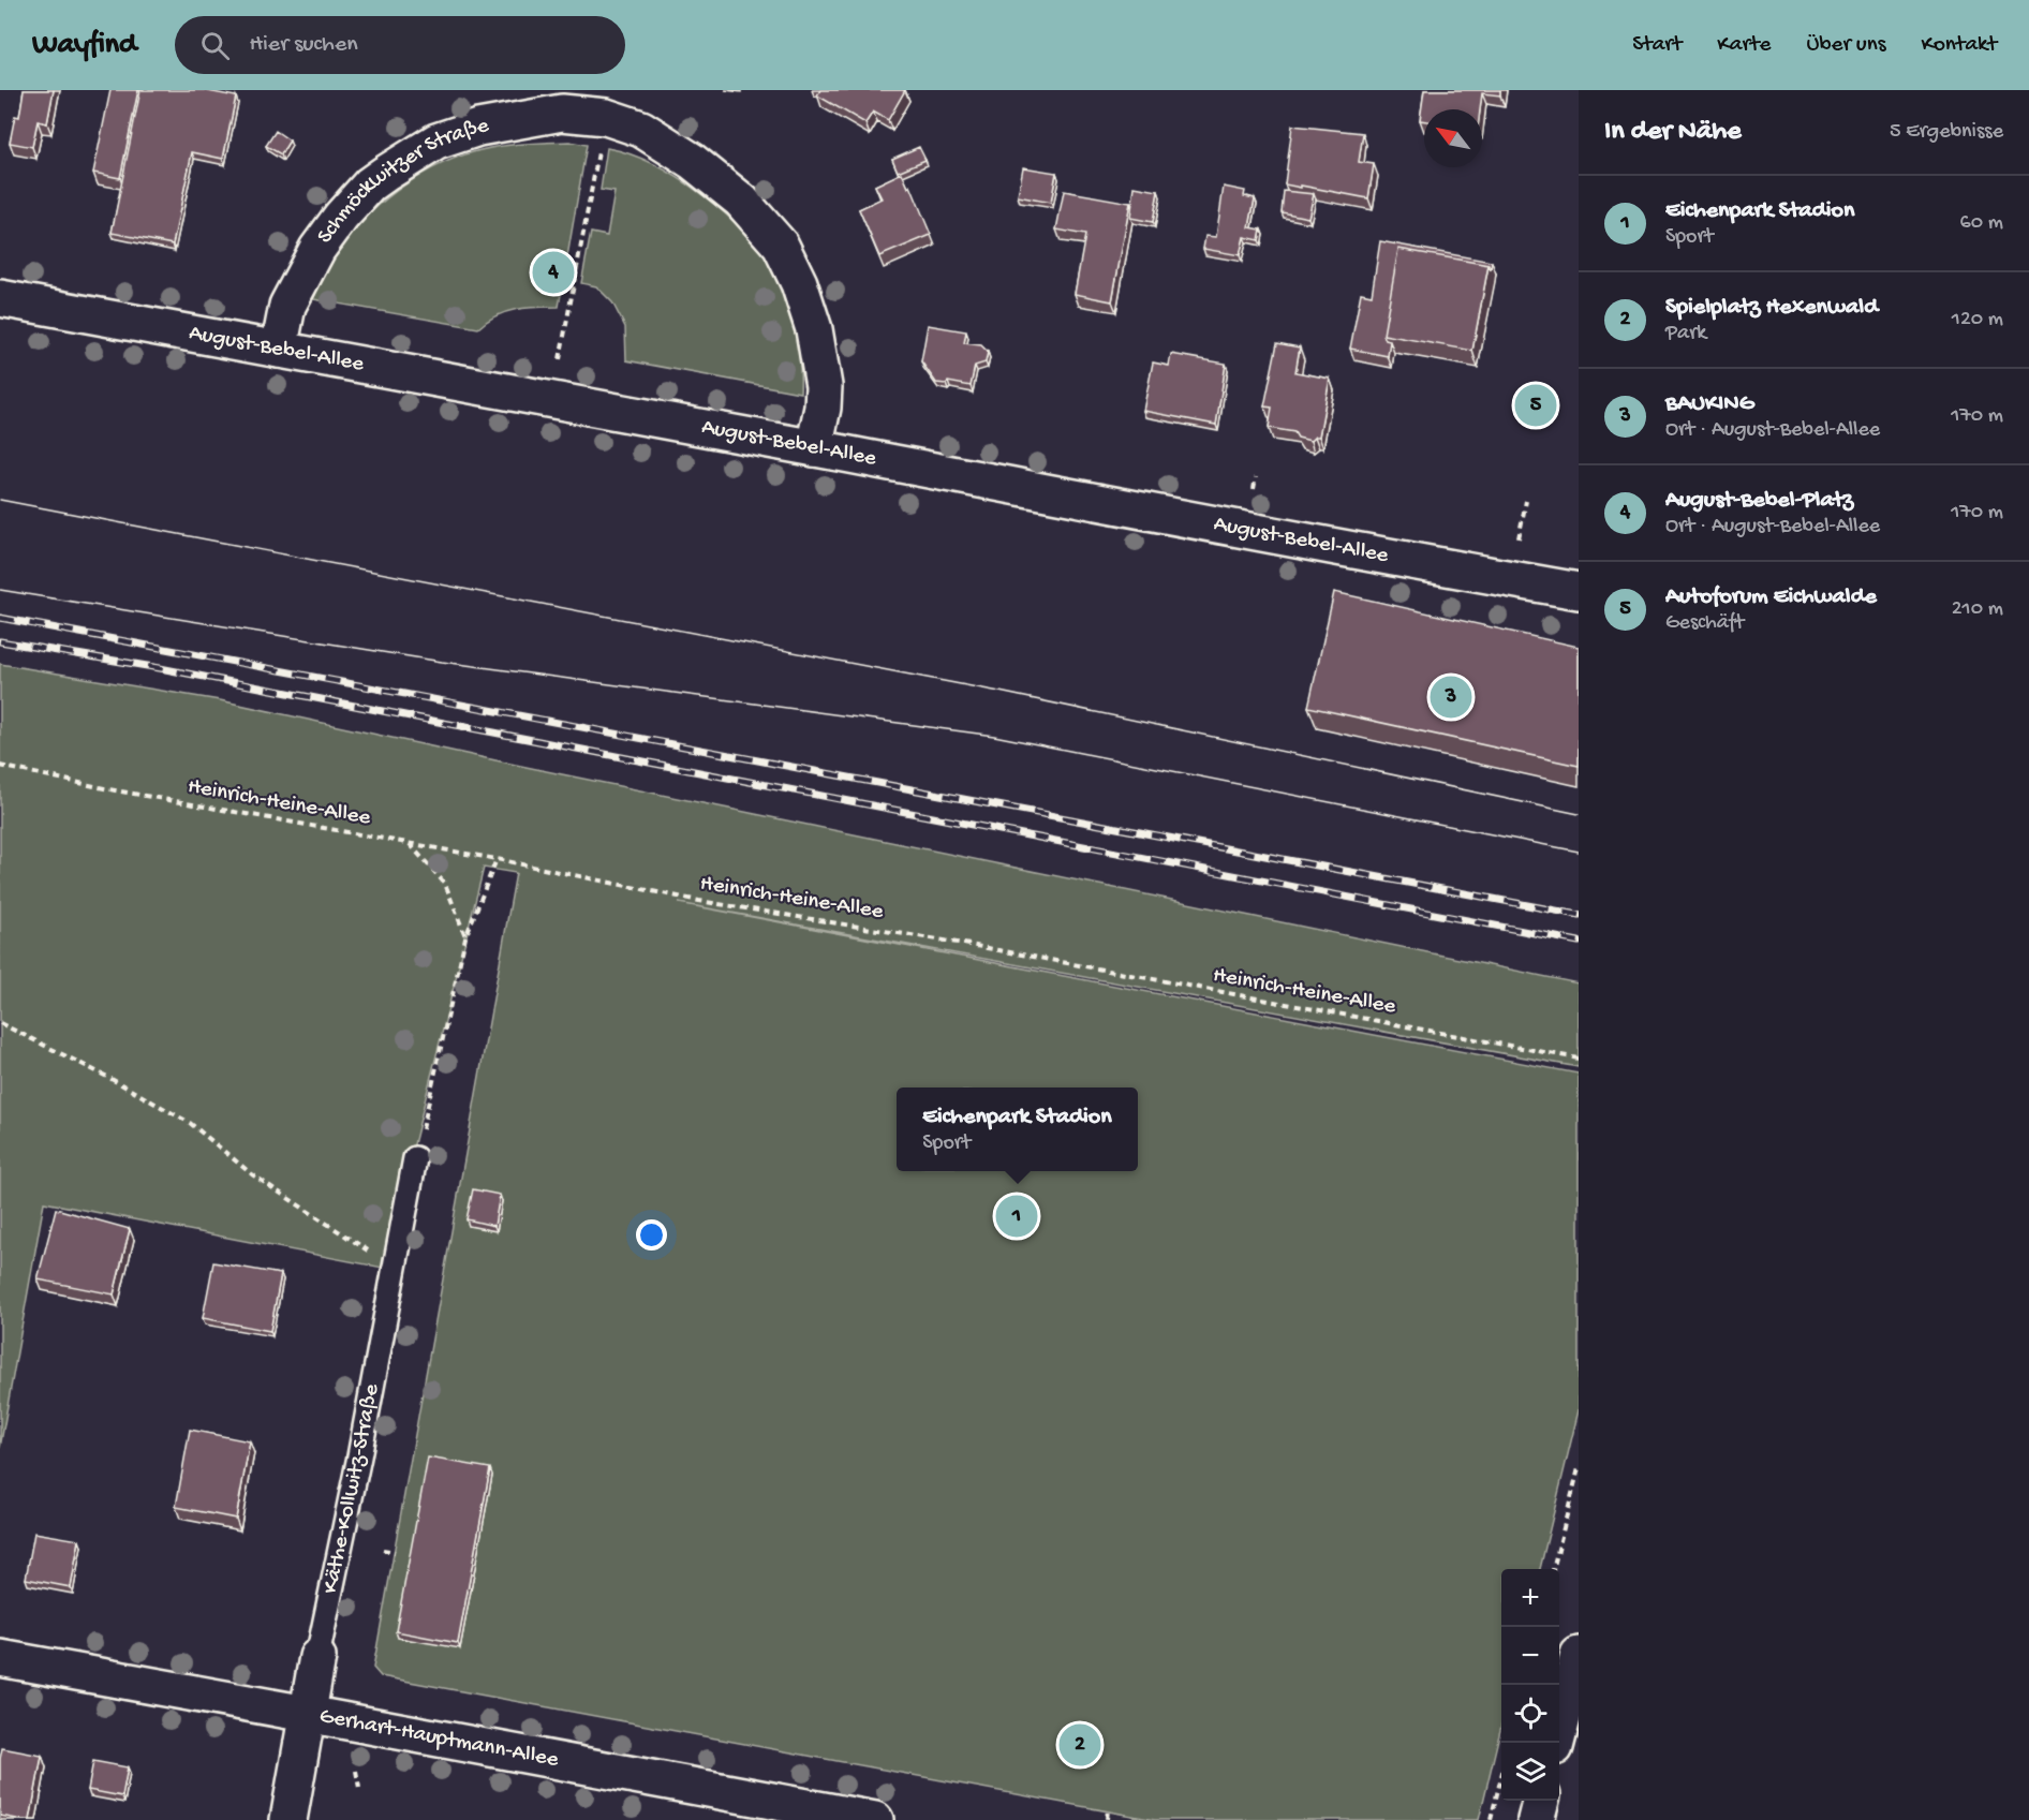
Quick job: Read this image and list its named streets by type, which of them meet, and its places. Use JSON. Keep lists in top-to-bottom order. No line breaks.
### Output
{"streets":{"street":["Schmöckwitzer Straße","August-Bebel-Allee","Käthe-Kollwitz-Straße","Gerhart-Hauptmann-Allee"],"path":["Heinrich-Heine-Allee"]},"crossings":[["Schmöckwitzer Straße","August-Bebel-Allee"],["Käthe-Kollwitz-Straße","Gerhart-Hauptmann-Allee"]],"north":"top left","page":{"header":"Wayfind","search":"Hier suchen","nav":["Start","Karte","Über uns","Kontakt"],"heading":["In der Nähe","5 Ergebnisse"],"list":[{"mark":"1","name":"Eichenpark Stadion","note":"Sport","value":"60 m"},{"mark":"2","name":"Spielplatz Hexenwald","note":"Park","value":"120 m"},{"mark":"3","name":"BAUKING","note":"Ort · August-Bebel-Allee","value":"170 m"},{"mark":"4","name":"August-Bebel-Platz","note":"Ort · August-Bebel-Allee","value":"170 m"},{"mark":"5","name":"Autoforum Eichwalde","note":"Geschäft","value":"210 m"}],"pins":["4","5","3","1","2"],"popup":["Eichenpark Stadion","Sport"],"map_buttons":["+","−"]}}
